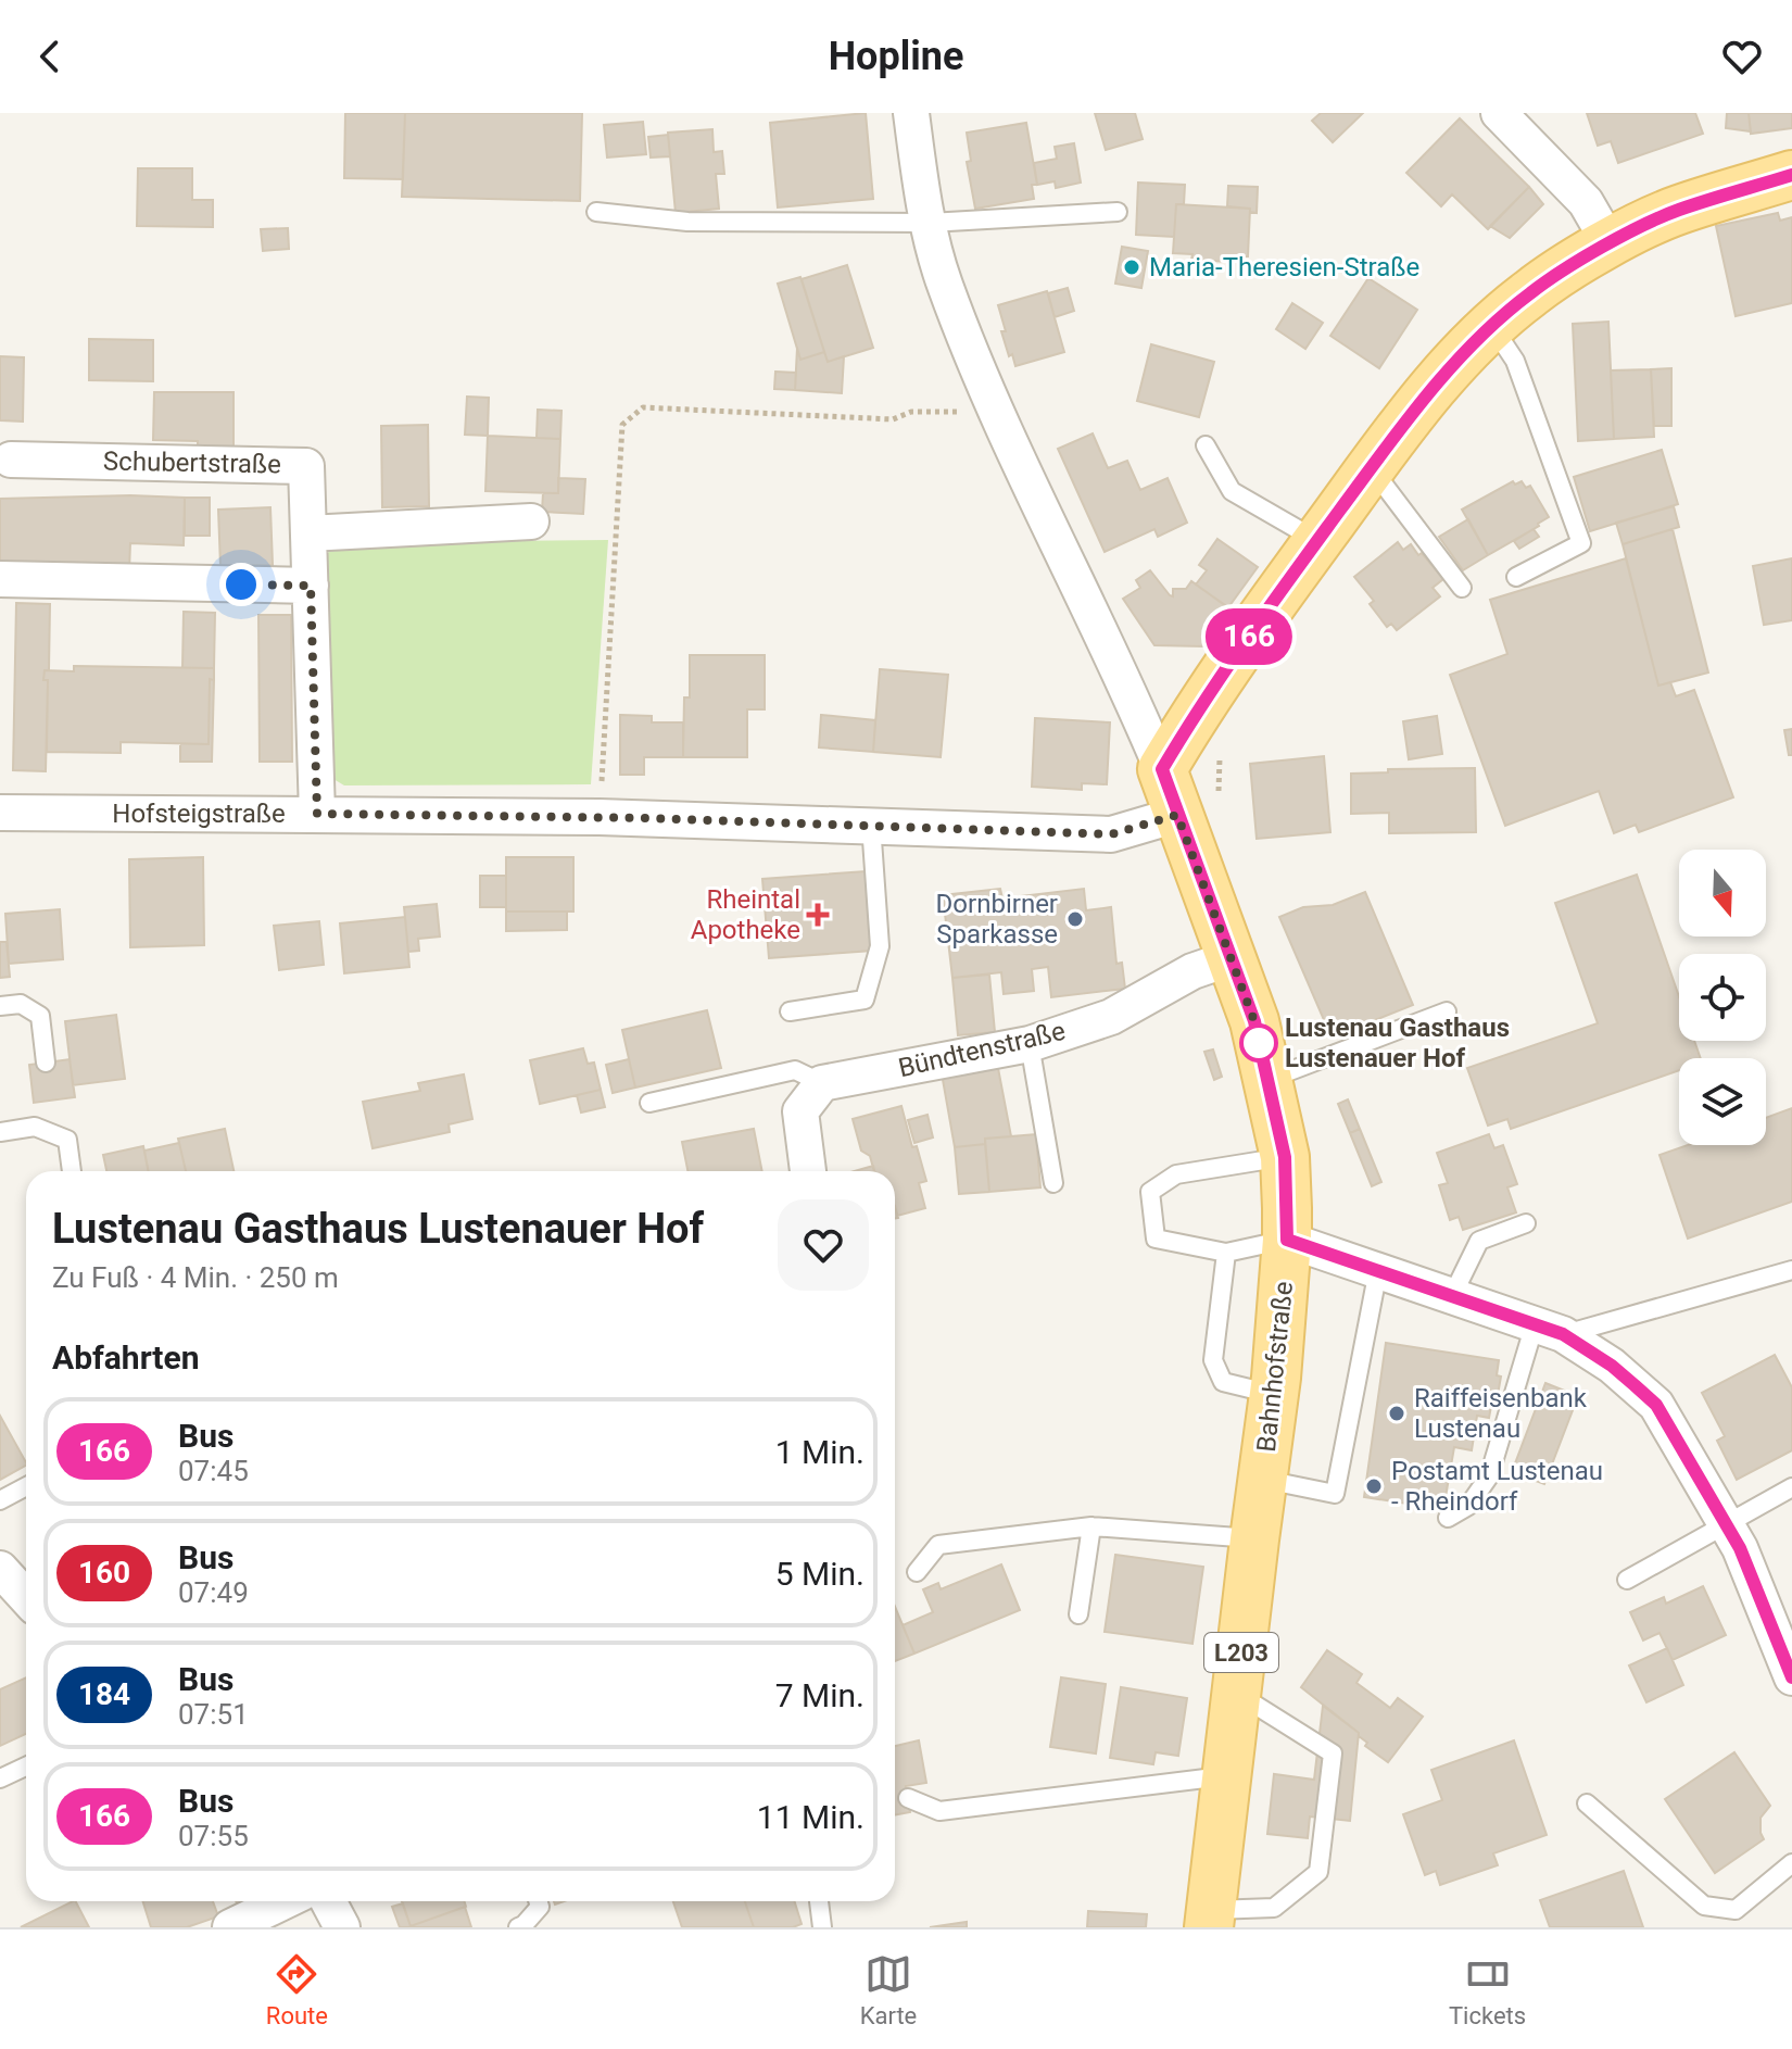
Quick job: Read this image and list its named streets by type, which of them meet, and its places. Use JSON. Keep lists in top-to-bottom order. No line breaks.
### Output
{"streets":{"main road":["Bahnhofstraße","L203"],"street":["Schubertstraße","Hofsteigstraße","Bündtenstraße"]},"crossings":[["Schubertstraße","Hofsteigstraße"],["Hofsteigstraße","Bahnhofstraße"],["Bündtenstraße","Bahnhofstraße"]],"places":{"other":["Maria-Theresien-Straße","Dornbirner Sparkasse","Lustenau Gasthaus Lustenauer Hof","Raiffeisenbank Lustenau","Postamt Lustenau - Rheindorf"],"health":["Rheintal Apotheke"]},"lines":["bus line 166"],"north":"bottom","page":{"header":"Hopline","on_map":"166","heading":[["Lustenau Gasthaus Lustenauer Hof","Zu Fuß · 4 Min. · 250 m"],"Abfahrten"],"list":[{"mark":"166","name":"Bus","note":"07:45","value":"1 Min."},{"mark":"160","name":"Bus","note":"07:49","value":"5 Min."},{"mark":"184","name":"Bus","note":"07:51","value":"7 Min."},{"mark":"166","name":"Bus","note":"07:55","value":"11 Min."}],"tabs":["Route","Karte","Tickets"]}}
